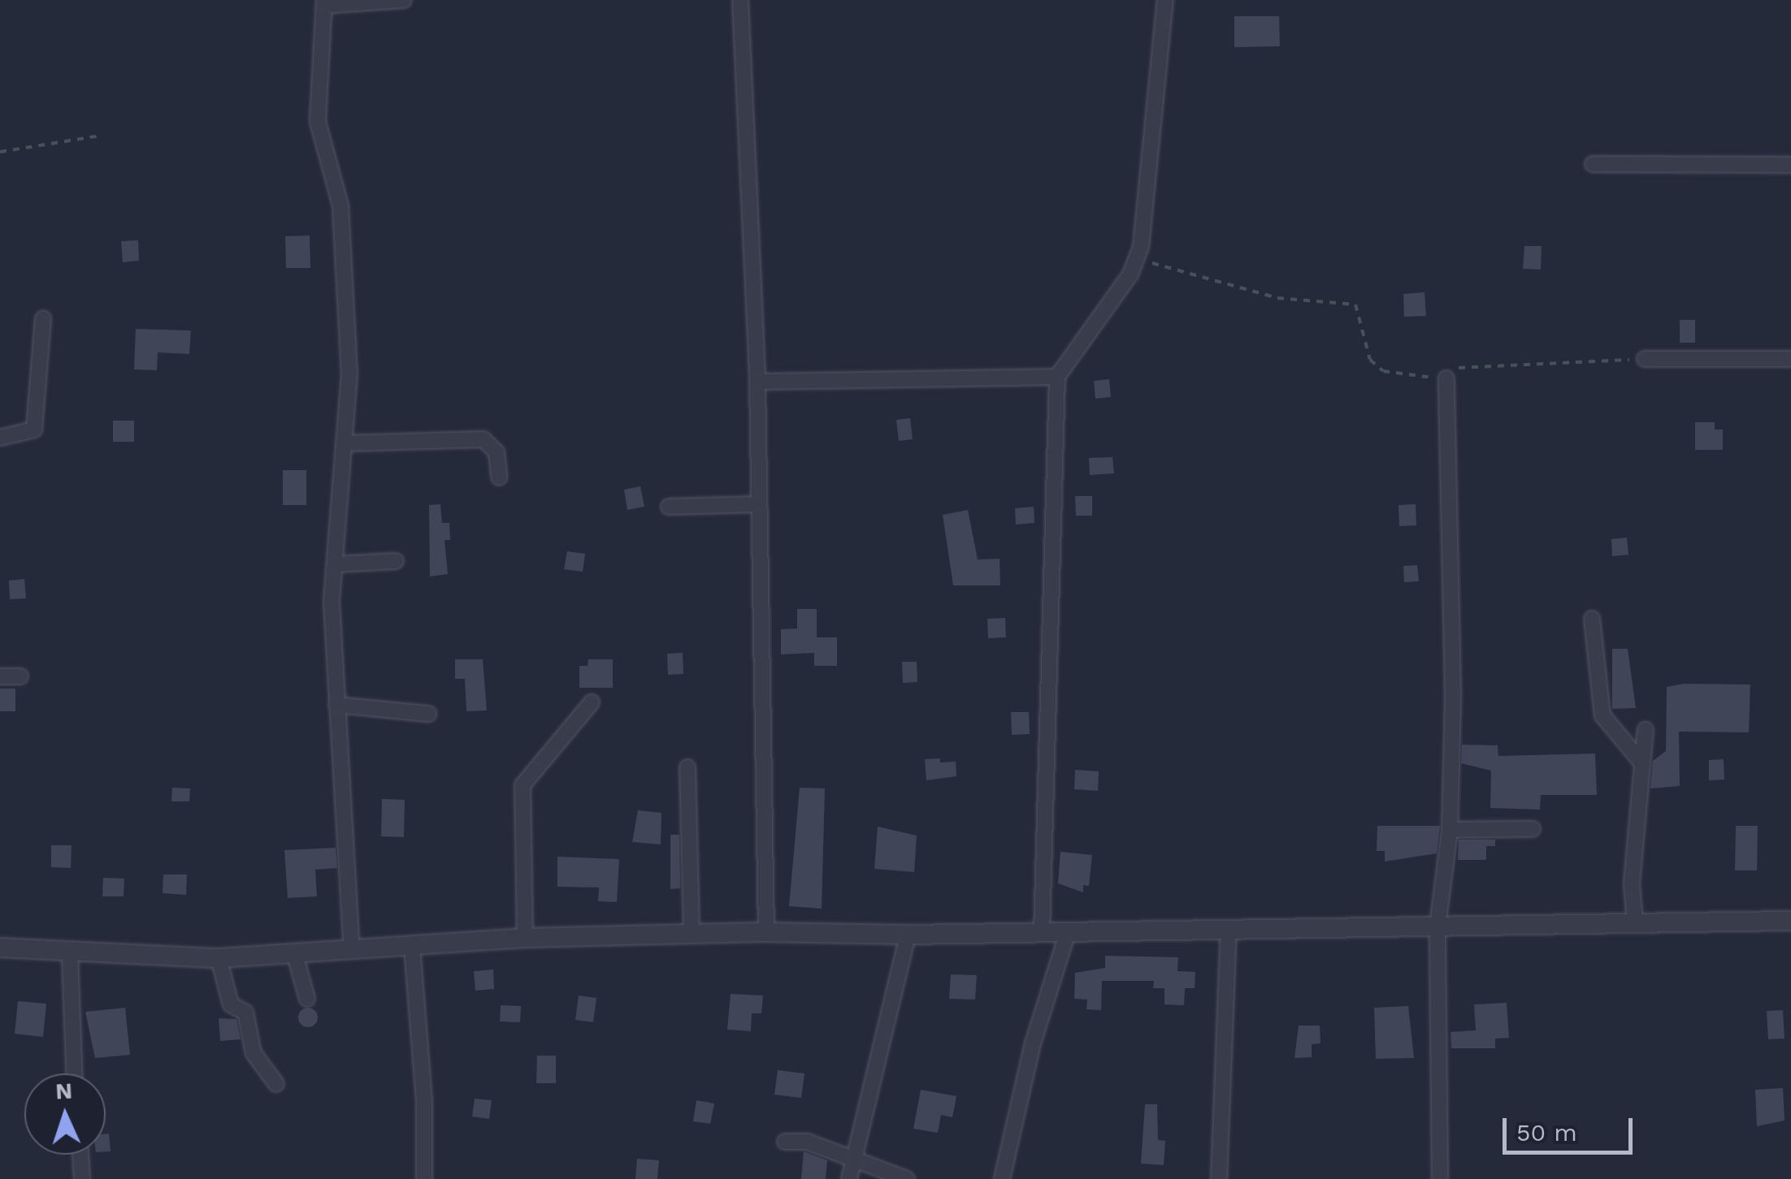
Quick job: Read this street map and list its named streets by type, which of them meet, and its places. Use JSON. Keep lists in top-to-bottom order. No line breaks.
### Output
{"scale_bar":"50 m","north":"top"}
